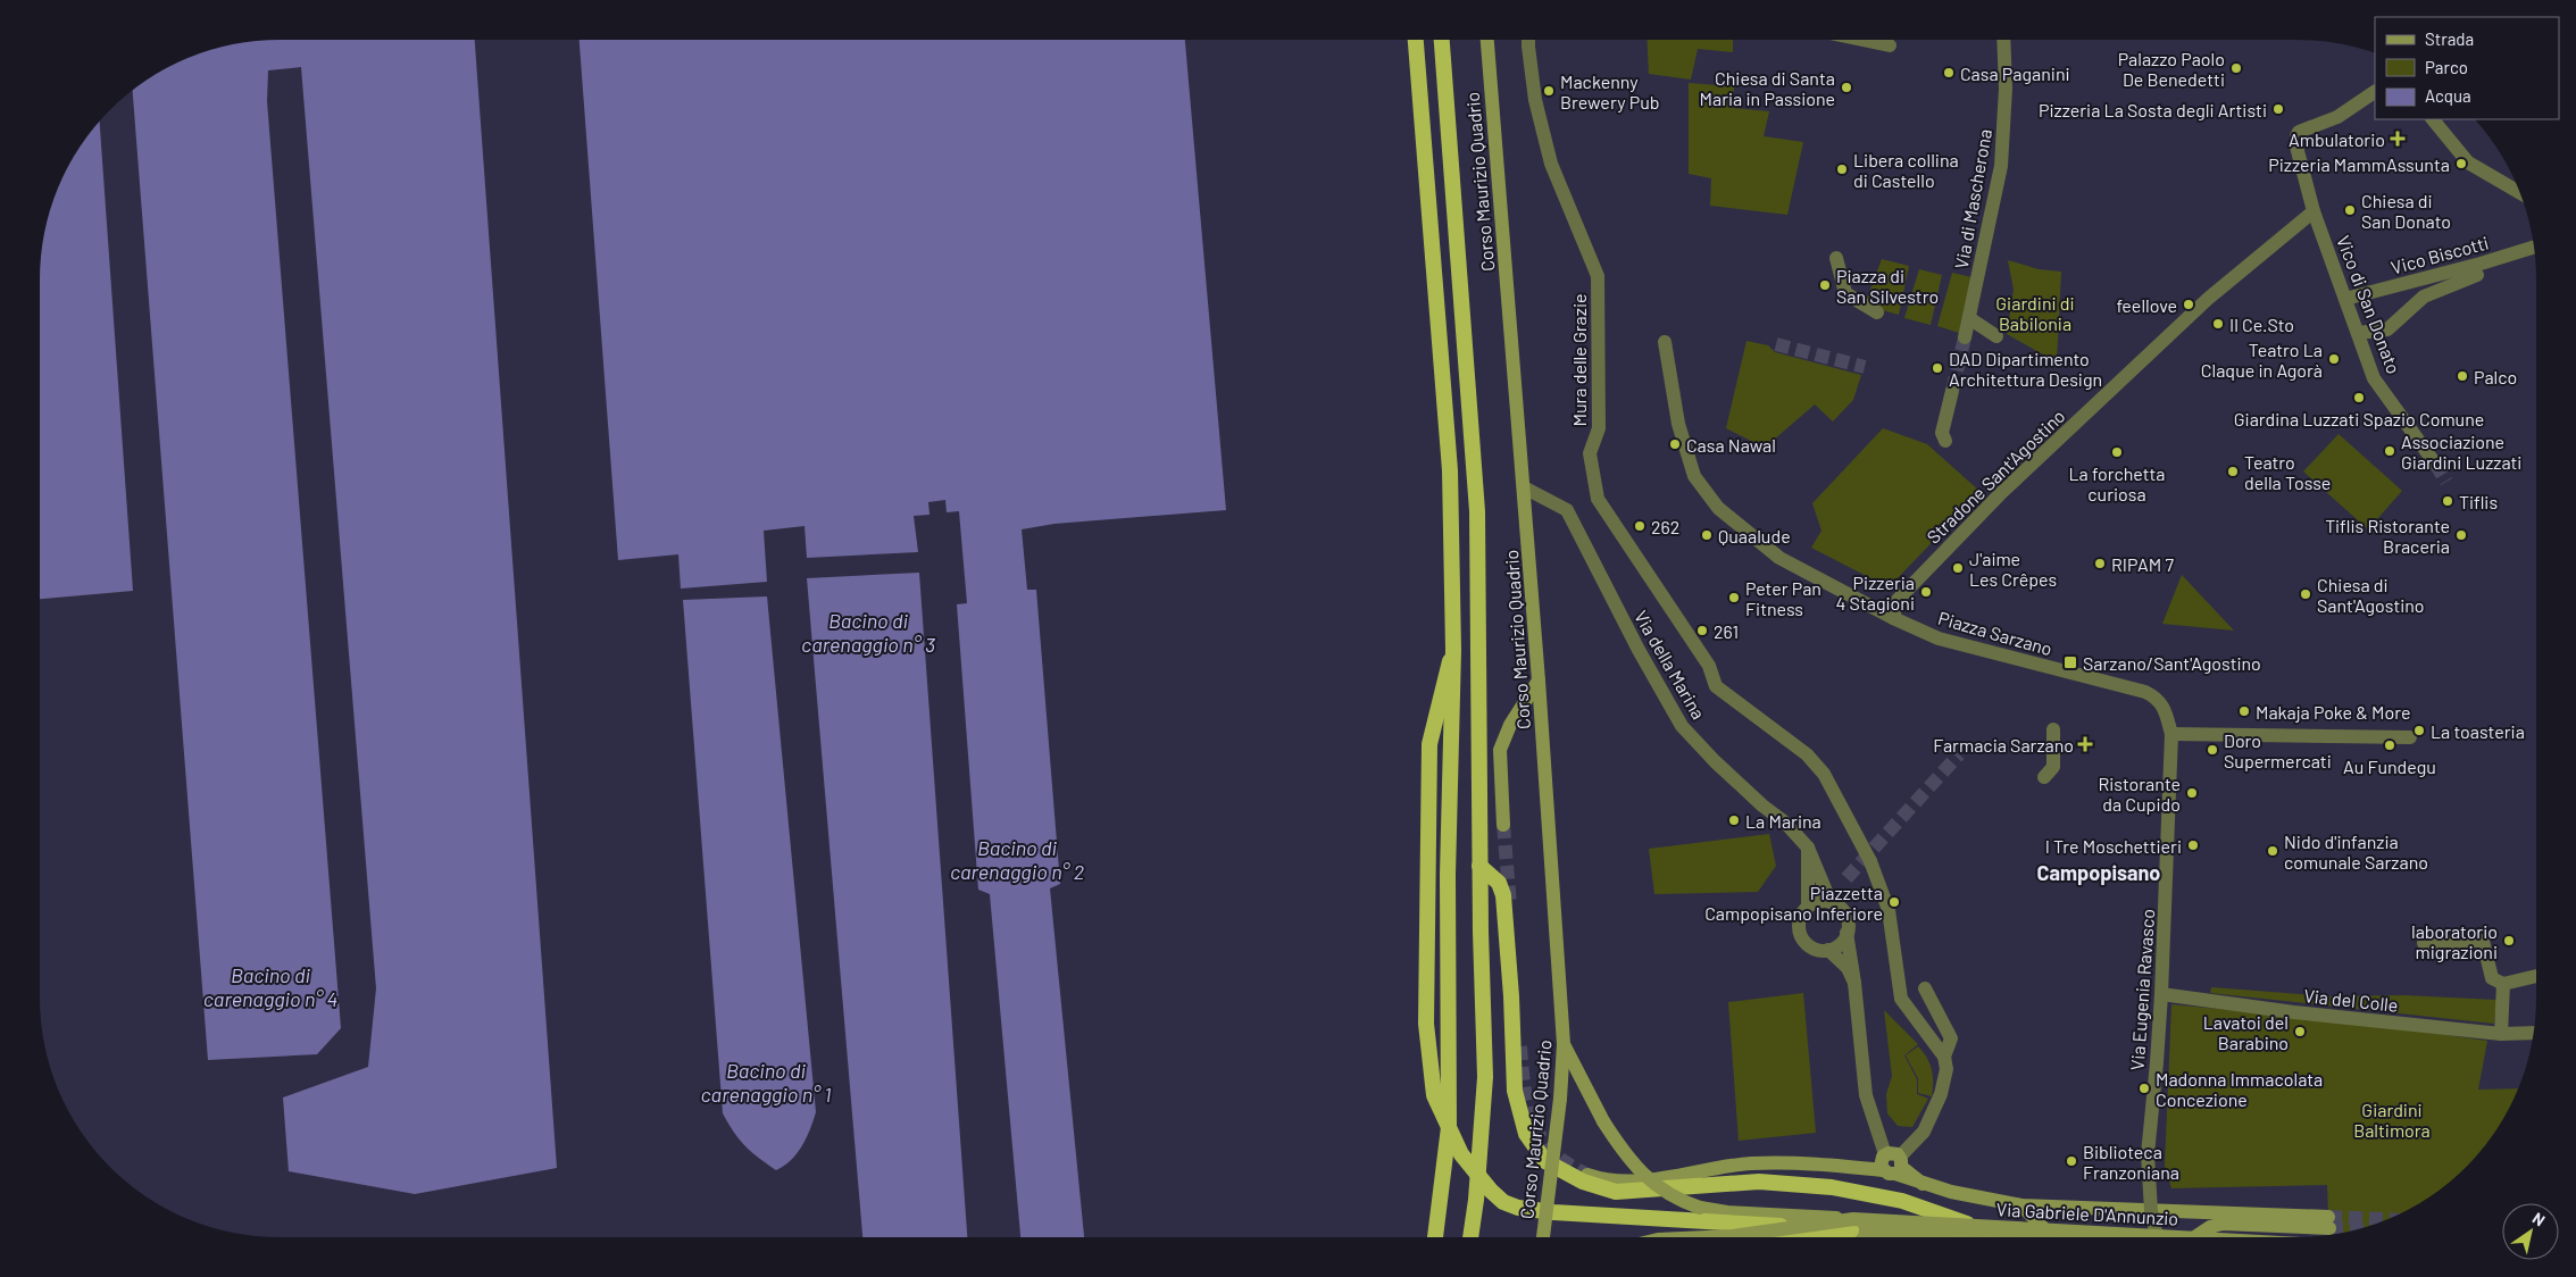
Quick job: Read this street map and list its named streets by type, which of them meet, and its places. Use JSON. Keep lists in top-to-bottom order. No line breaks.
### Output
{"streets":{"main road":["Corso Maurizio Quadrio","Via Gabriele D'Annunzio"],"street":["Via di Mascherona","Vico Biscotti","Vico di San Donato","Mura delle Grazie","Stradone Sant'Agostino","Piazza Sarzano","Via della Marina","Via Eugenia Ravasco","Via del Colle"]},"crossings":[["Corso Maurizio Quadrio","Via della Marina"],["Vico Biscotti","Vico di San Donato"],["Vico di San Donato","Stradone Sant'Agostino"],["Stradone Sant'Agostino","Piazza Sarzano"],["Piazza Sarzano","Via Eugenia Ravasco"],["Via Eugenia Ravasco","Via del Colle"]],"districts":["Campopisano"],"water":["Bacino di carenaggio n° 3","Bacino di carenaggio n° 2","Bacino di carenaggio n° 4","Bacino di carenaggio n° 1"],"parks":["Giardini di Babilonia","Giardini Baltimora"],"places":{"other":["Palazzo Paolo De Benedetti","Casa Paganini","Chiesa di Santa Maria in Passione","Mackenny Brewery Pub","Pizzeria La Sosta degli Artisti","Pizzeria MammAssunta","Libera collina di Castello","Chiesa di San Donato","Piazza di San Silvestro","feellove","Il Ce.Sto","Teatro La Claque in Agorà","DAD Dipartimento Architettura Design","Palco","Giardina Luzzati Spazio Comune","Casa Nawal","Associazione Giardini Luzzati","La forchetta curiosa","Teatro della Tosse","Tiflis","262","Quaalude","Tiflis Ristorante Braceria","RIPAM 7","J'aime Les Crêpes","Pizzeria 4 Stagioni","Chiesa di Sant'Agostino","Peter Pan Fitness","261","Makaja Poke & More","La toasteria","Au Fundegu","Doro Supermercati","Ristorante da Cupido","La Marina","I Tre Moschettieri","Nido d'infanzia comunale Sarzano","Piazzetta Campopisano Inferiore","laboratorio migrazioni","Lavatoi del Barabino","Madonna Immacolata Concezione","Biblioteca Franzoniana"],"health":["Ambulatorio","Farmacia Sarzano"],"transit":["Sarzano/Sant'Agostino"]},"legend":["Strada","Parco","Acqua"],"north":"top right"}
